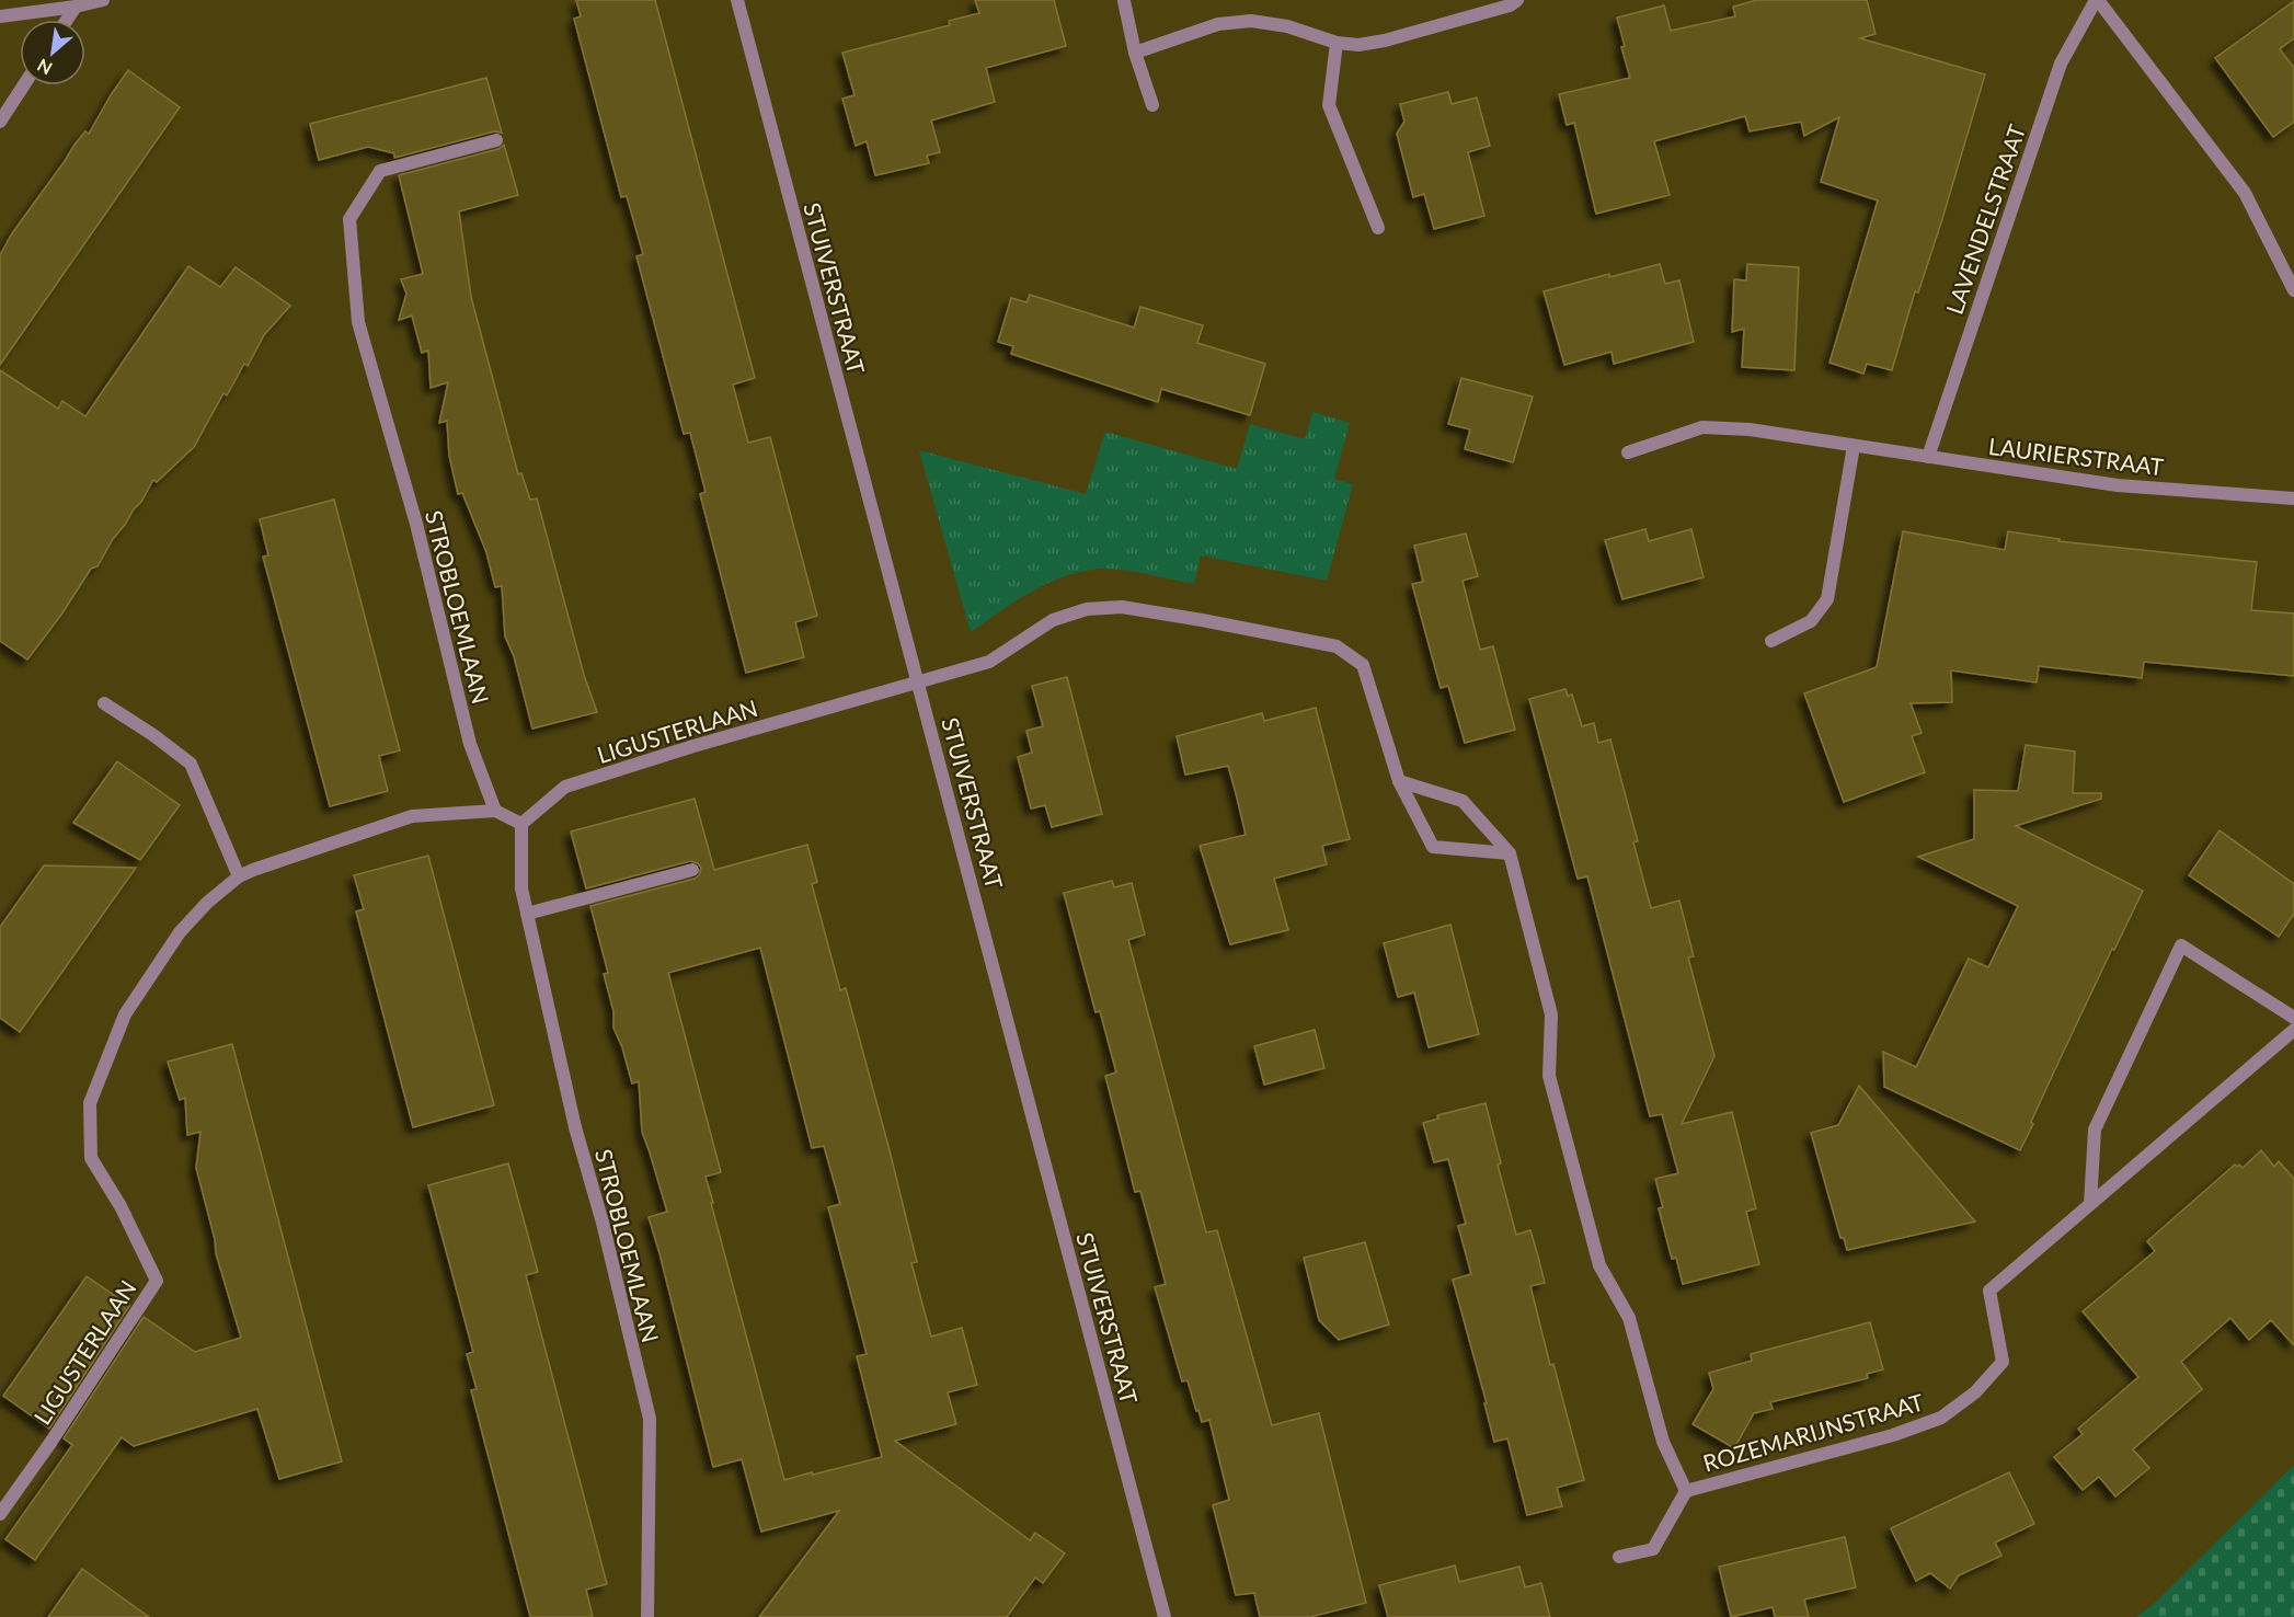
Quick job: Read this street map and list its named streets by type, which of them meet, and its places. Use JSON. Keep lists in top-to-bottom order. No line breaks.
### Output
{"streets":{"street":["LAVENDELSTRAAT","STUIVERSTRAAT","LAURIERSTRAAT","STROBLOEMLAAN","LIGUSTERLAAN","ROZEMARIJNSTRAAT"]},"crossings":[["LAVENDELSTRAAT","LAURIERSTRAAT"],["STUIVERSTRAAT","LIGUSTERLAAN"],["STROBLOEMLAAN","LIGUSTERLAAN"]],"north":"bottom left"}
